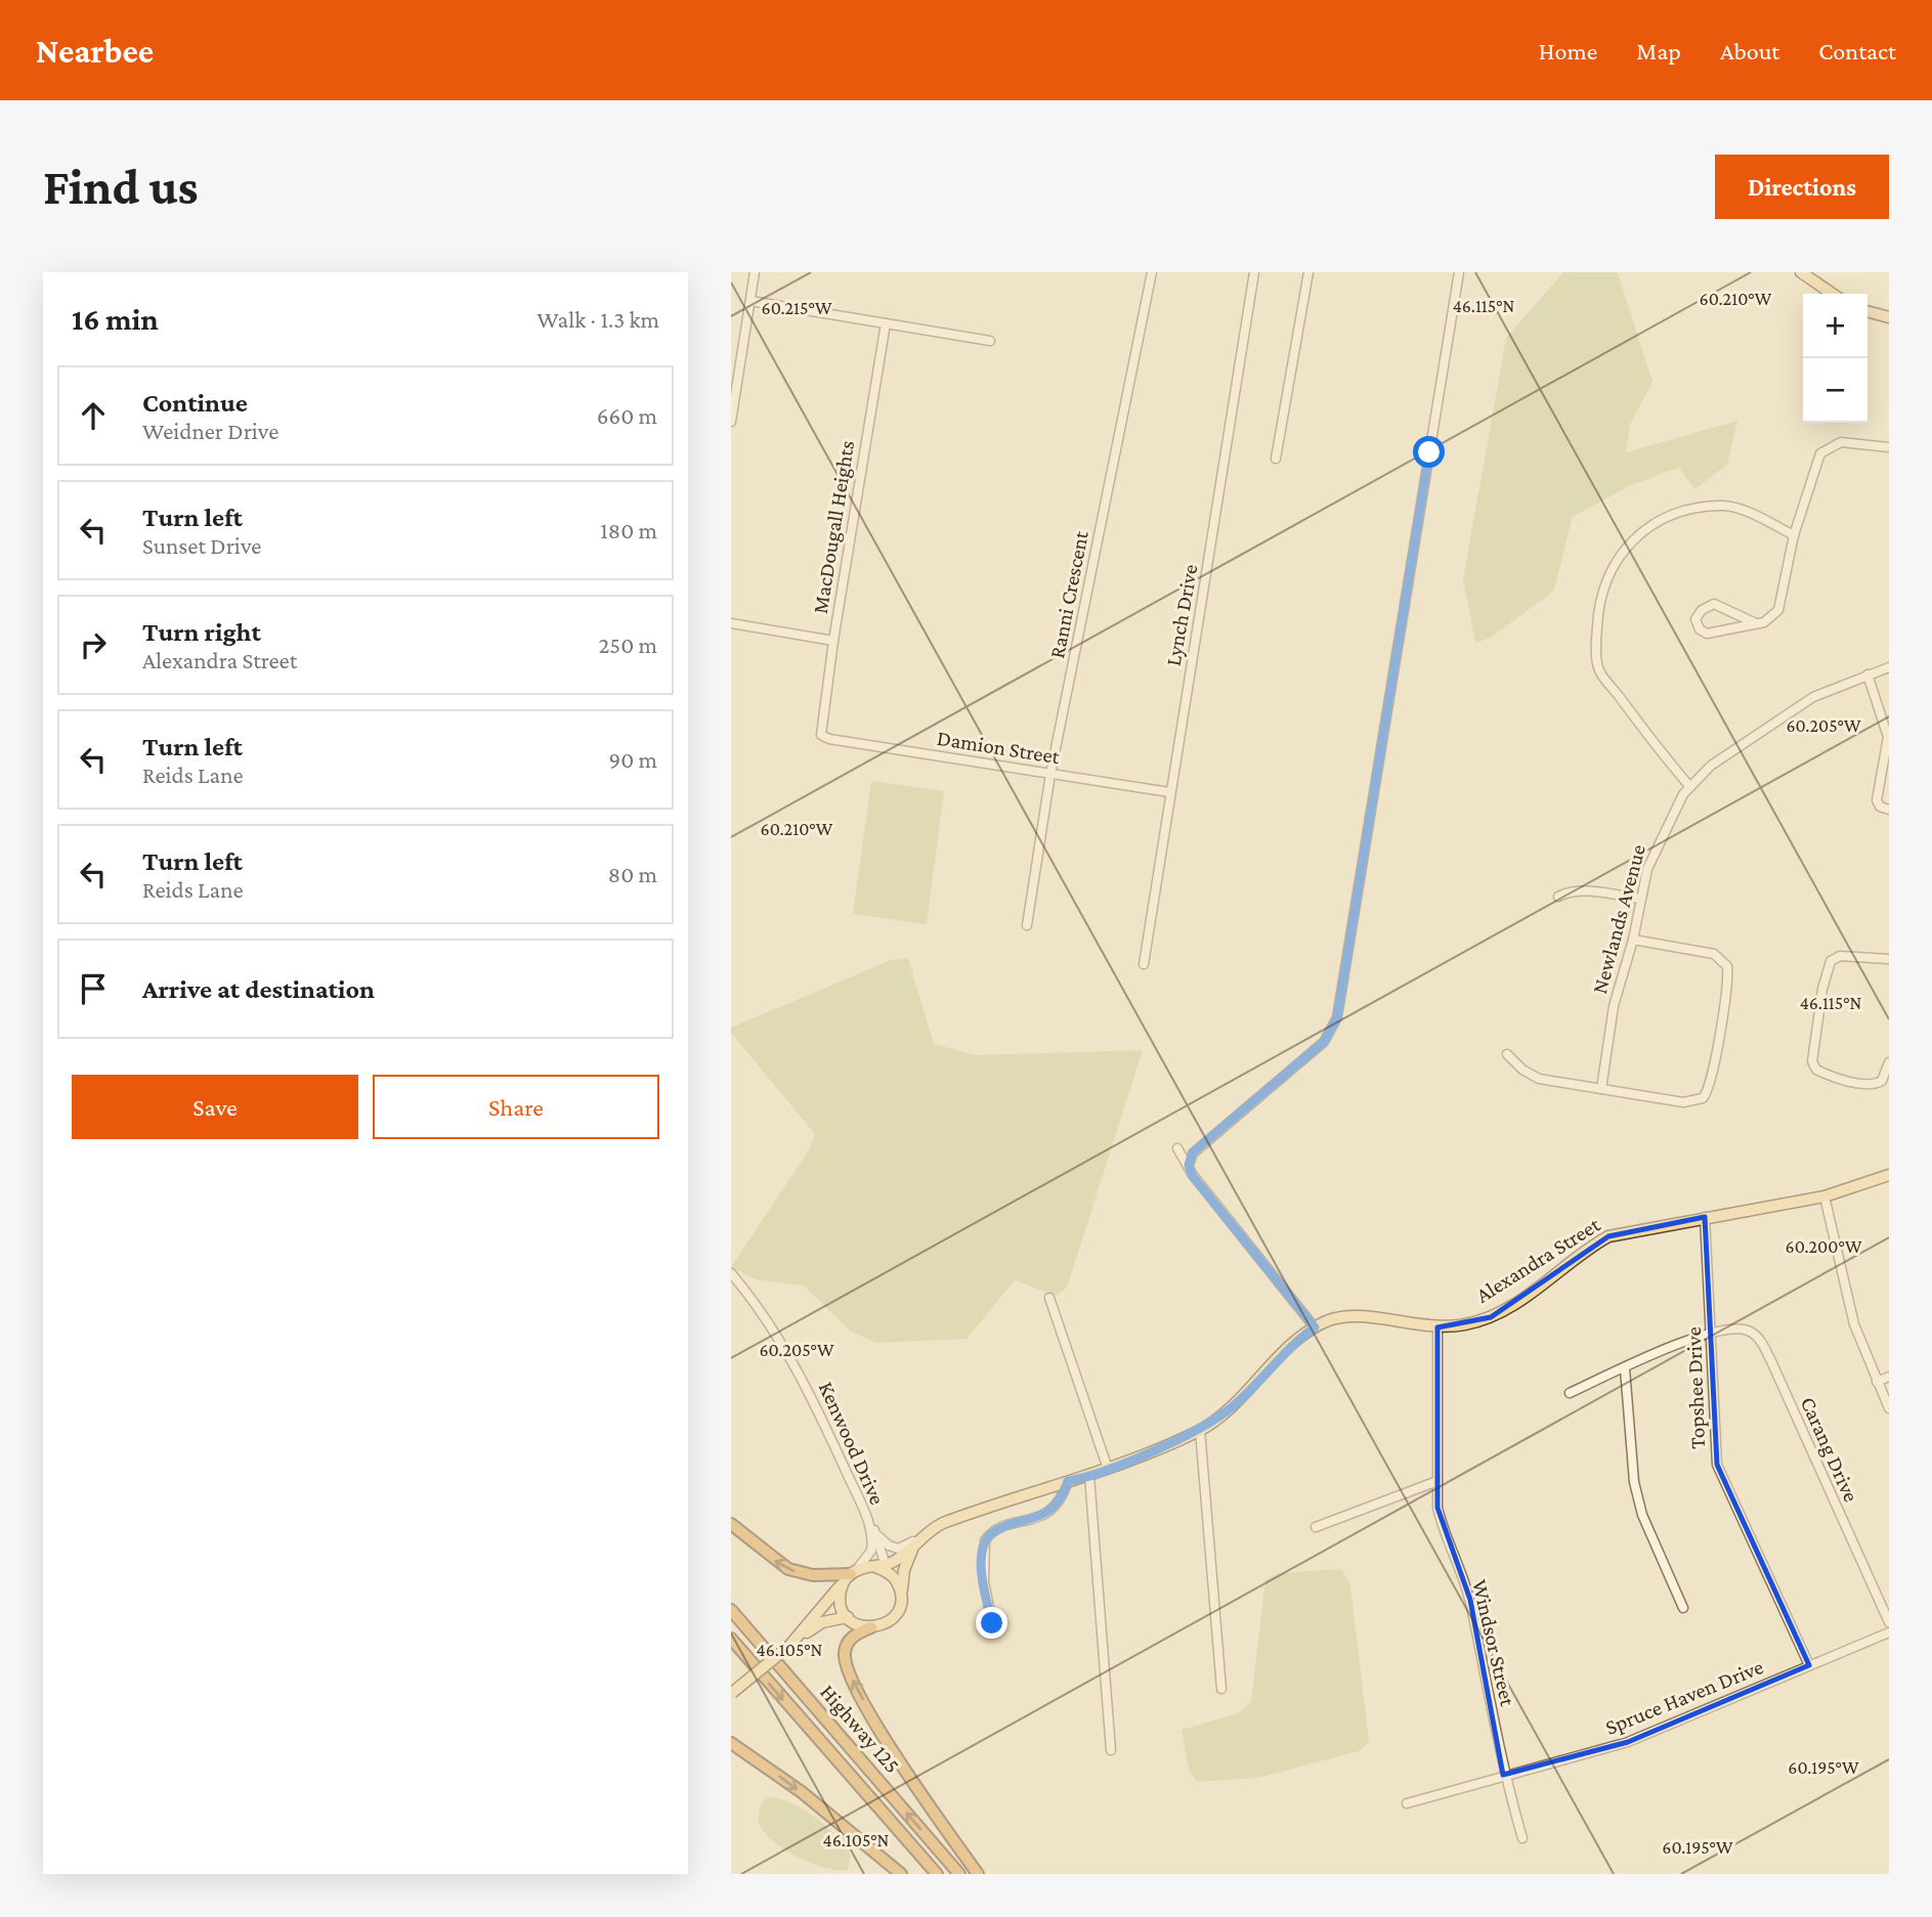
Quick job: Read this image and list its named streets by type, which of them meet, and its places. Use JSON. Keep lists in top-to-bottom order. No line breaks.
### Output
{"streets":{"highway":["Highway 125"],"main road":["Alexandra Street"],"street":["MacDougall Heights","Ranni Crescent","Lynch Drive","Damion Street","Newlands Avenue","Topshee Drive","Kenwood Drive","Carang Drive","Windsor Street","Spruce Haven Drive"]},"crossings":[["MacDougall Heights","Damion Street"],["Ranni Crescent","Damion Street"],["Lynch Drive","Damion Street"],["Alexandra Street","Topshee Drive"],["Alexandra Street","Kenwood Drive"],["Alexandra Street","Windsor Street"],["Topshee Drive","Carang Drive"],["Topshee Drive","Spruce Haven Drive"],["Windsor Street","Spruce Haven Drive"]],"page":{"header":"Nearbee","nav":["Home","Map","About","Contact"],"buttons":["Directions",["Save","Share"]],"title":"Find us","heading":["16 min","Walk · 1.3 km"],"map_buttons":["+","−"],"list":[["Continue","Weidner Drive","660 m"],["Turn left","Sunset Drive","180 m"],["Turn right","Alexandra Street","250 m"],["Turn left","Reids Lane","90 m"],["Turn left","Reids Lane","80 m"],"Arrive at destination"]},"coordinates":["60.210°W","46.115°N","60.215°W","60.205°W","60.200°W","46.105°N","60.195°W"]}
